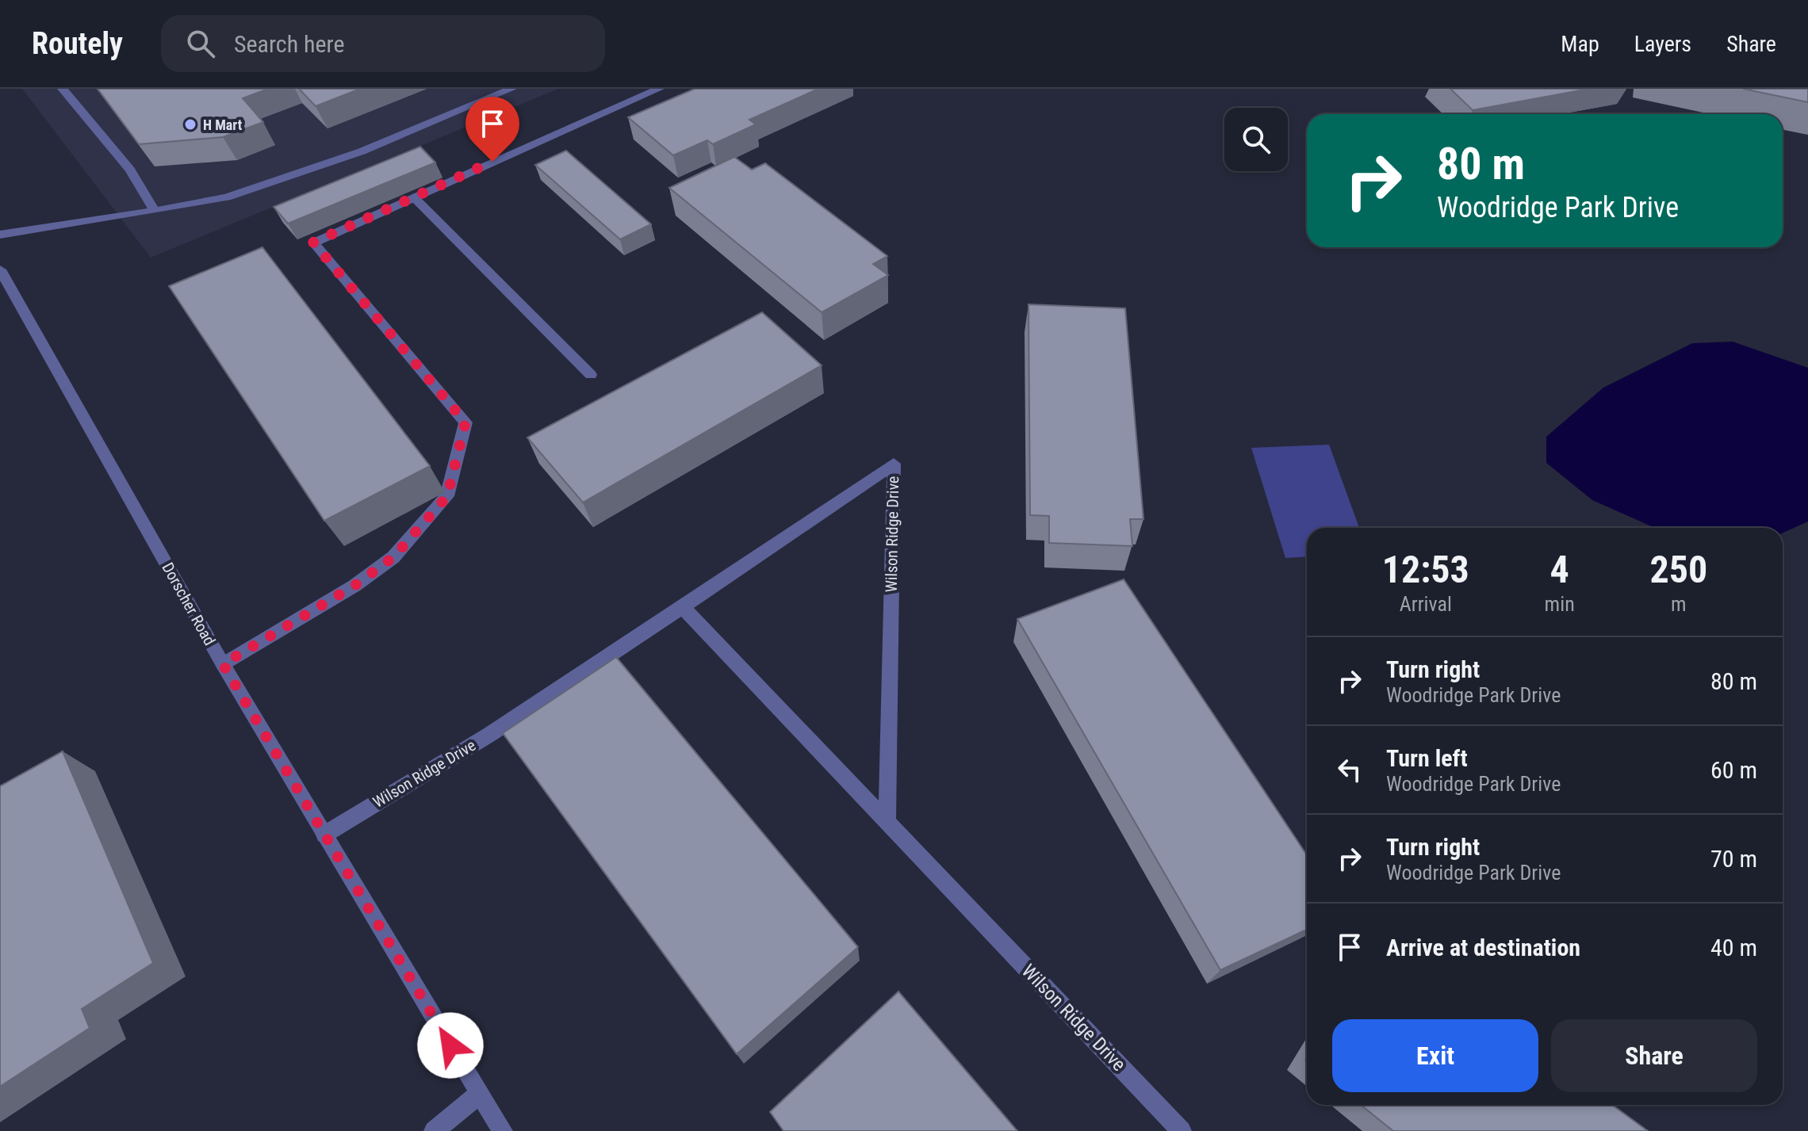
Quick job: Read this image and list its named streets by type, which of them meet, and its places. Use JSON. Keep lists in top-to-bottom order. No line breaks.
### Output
{"streets":{"street":["Wilson Ridge Drive","Dorscher Road"]},"crossings":[["Wilson Ridge Drive","Dorscher Road"]],"places":["H Mart"],"page":{"header":"Routely","search":"Search here","nav":["Map","Layers","Share"],"turn":["80 m","Woodridge Park Drive"],"eta":["12:53","Arrival","4","min","250","m"],"list":[{"name":"Turn right","note":"Woodridge Park Drive","value":"80 m"},{"name":"Turn left","note":"Woodridge Park Drive","value":"60 m"},{"name":"Turn right","note":"Woodridge Park Drive","value":"70 m"},{"name":"Arrive at destination","value":"40 m"}],"buttons":["Exit","Share"]}}
